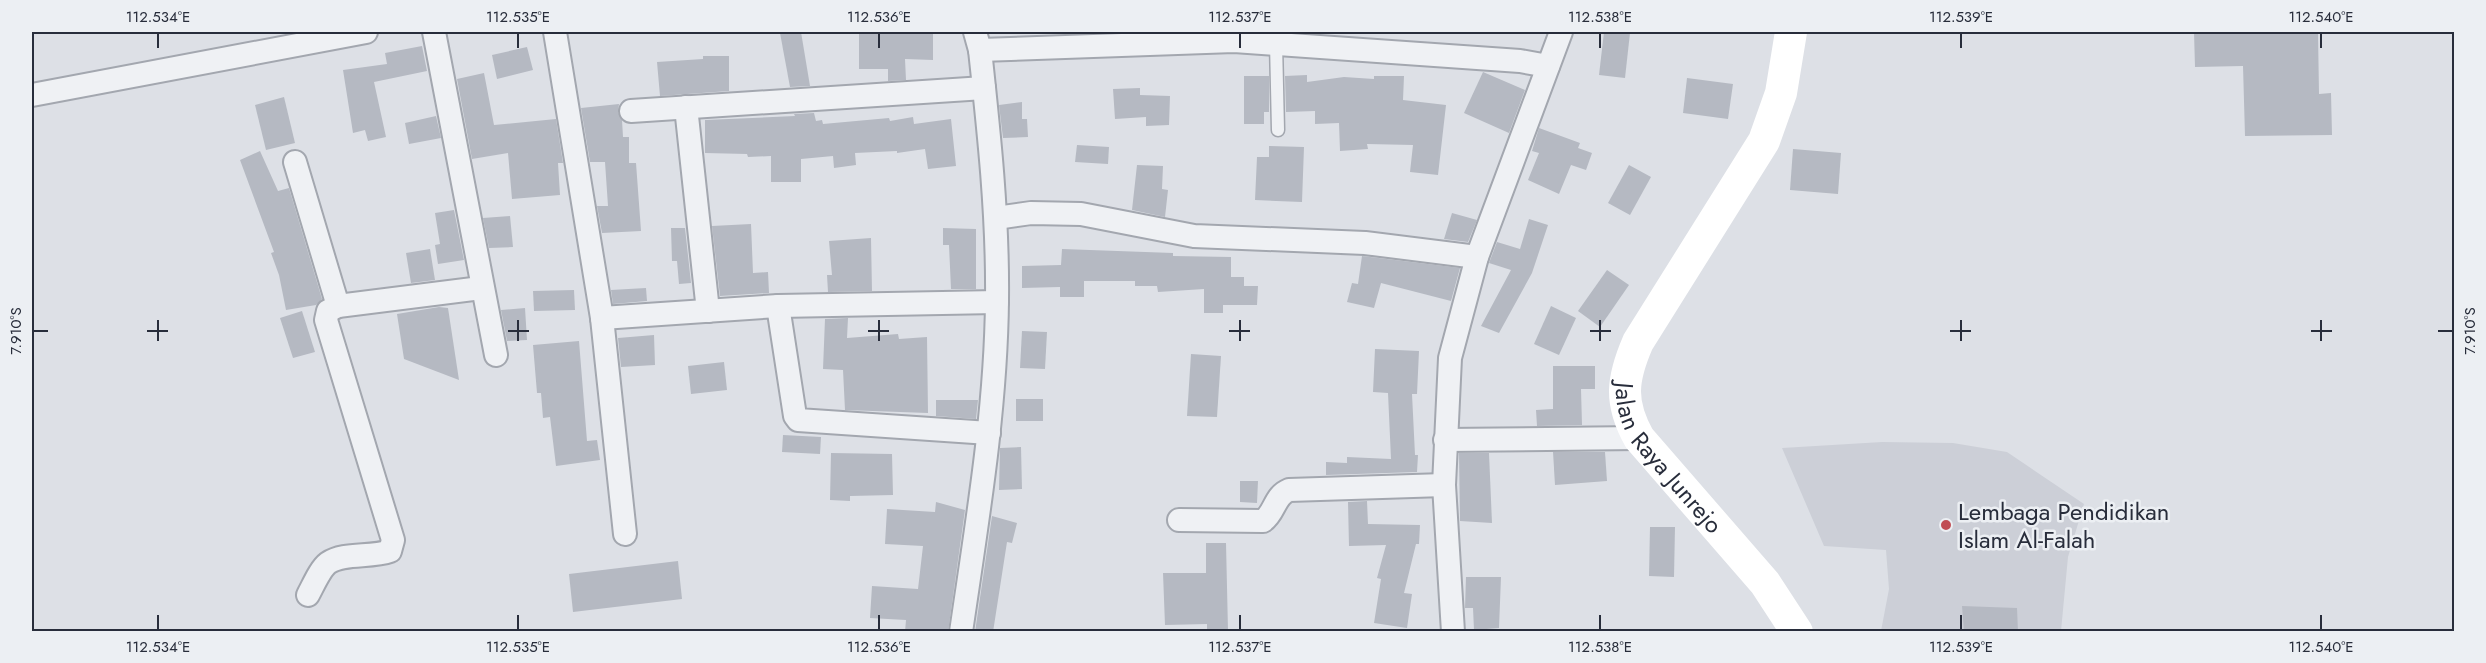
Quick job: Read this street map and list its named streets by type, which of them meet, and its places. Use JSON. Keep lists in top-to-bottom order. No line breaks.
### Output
{"streets":{"street":["Jalan Raya Junrejo"]},"places":["Lembaga Pendidikan Islam Al-Falah"],"coordinates":["112.534°E","112.535°E","112.536°E","112.537°E","112.538°E","112.539°E","112.540°E","7.910°S"]}
